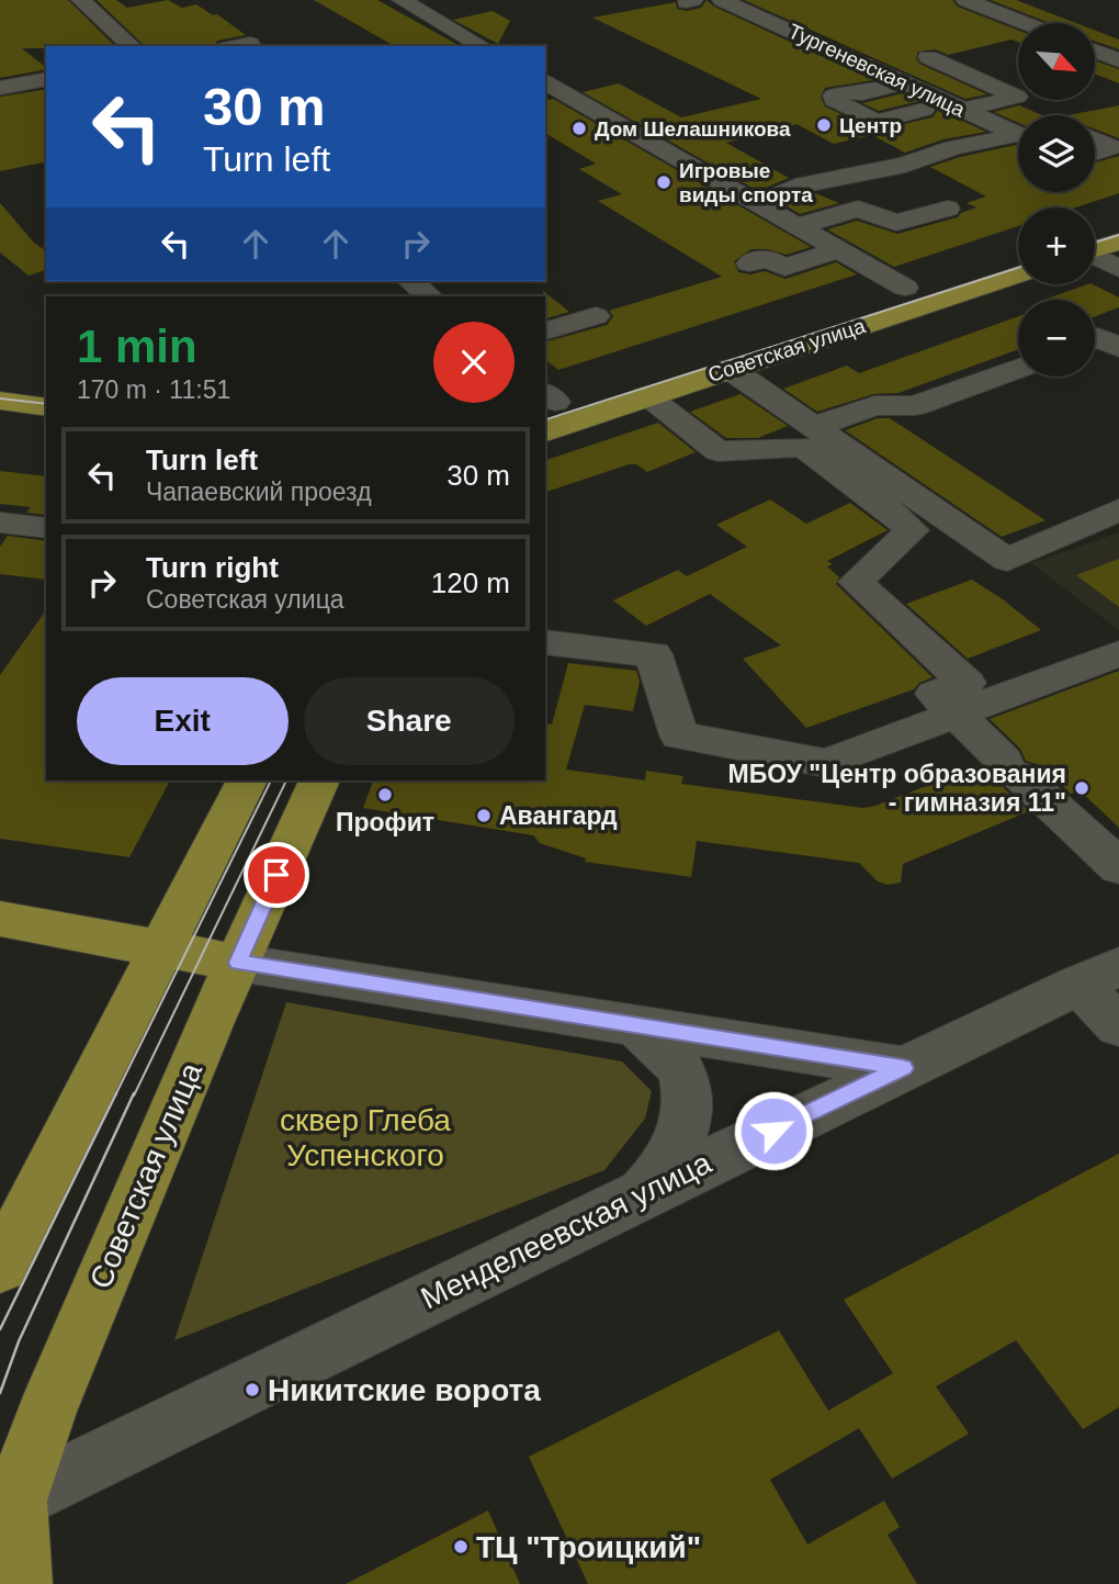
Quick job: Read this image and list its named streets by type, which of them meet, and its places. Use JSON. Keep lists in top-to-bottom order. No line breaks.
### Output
{"streets":{"main road":["Советская улица"],"street":["Тургеневская улица","Менделеевская улица"]},"crossings":[["Советская улица","Менделеевская улица"]],"parks":["сквер Глеба Успенского"],"places":["Центр","Дом Шелашникова","Игровые виды спорта","МБОУ \"Центр образования - гимназия 11\"","Профит","Авангард","Никитские ворота","ТЦ \"Троицкий\""],"north":"bottom right","page":{"map_buttons":["+","−"],"turn":["30 m","Turn left"],"heading":["1 min","170 m · 11:51"],"list":[{"name":"Turn left","note":"Чапаевский проезд","value":"30 m"},{"name":"Turn right","note":"Советская улица","value":"120 m"}],"buttons":["Exit","Share"]}}
